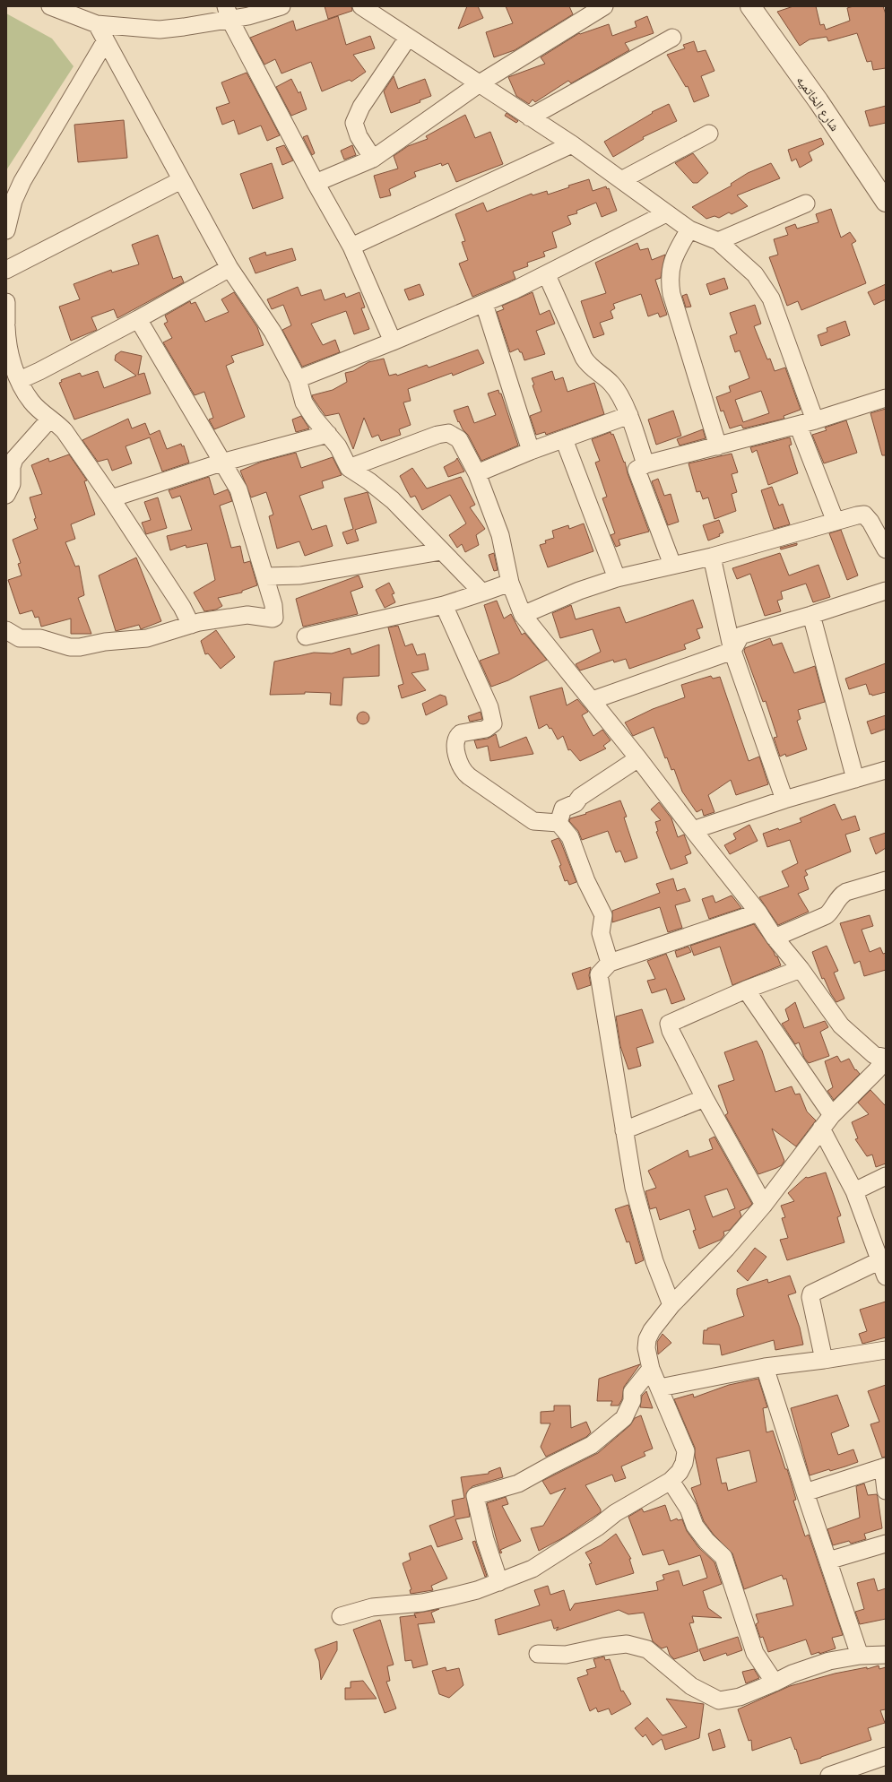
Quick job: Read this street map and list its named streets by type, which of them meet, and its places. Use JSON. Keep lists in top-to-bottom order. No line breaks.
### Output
{"streets":{"street":["شارع الخاتميه"]}}
